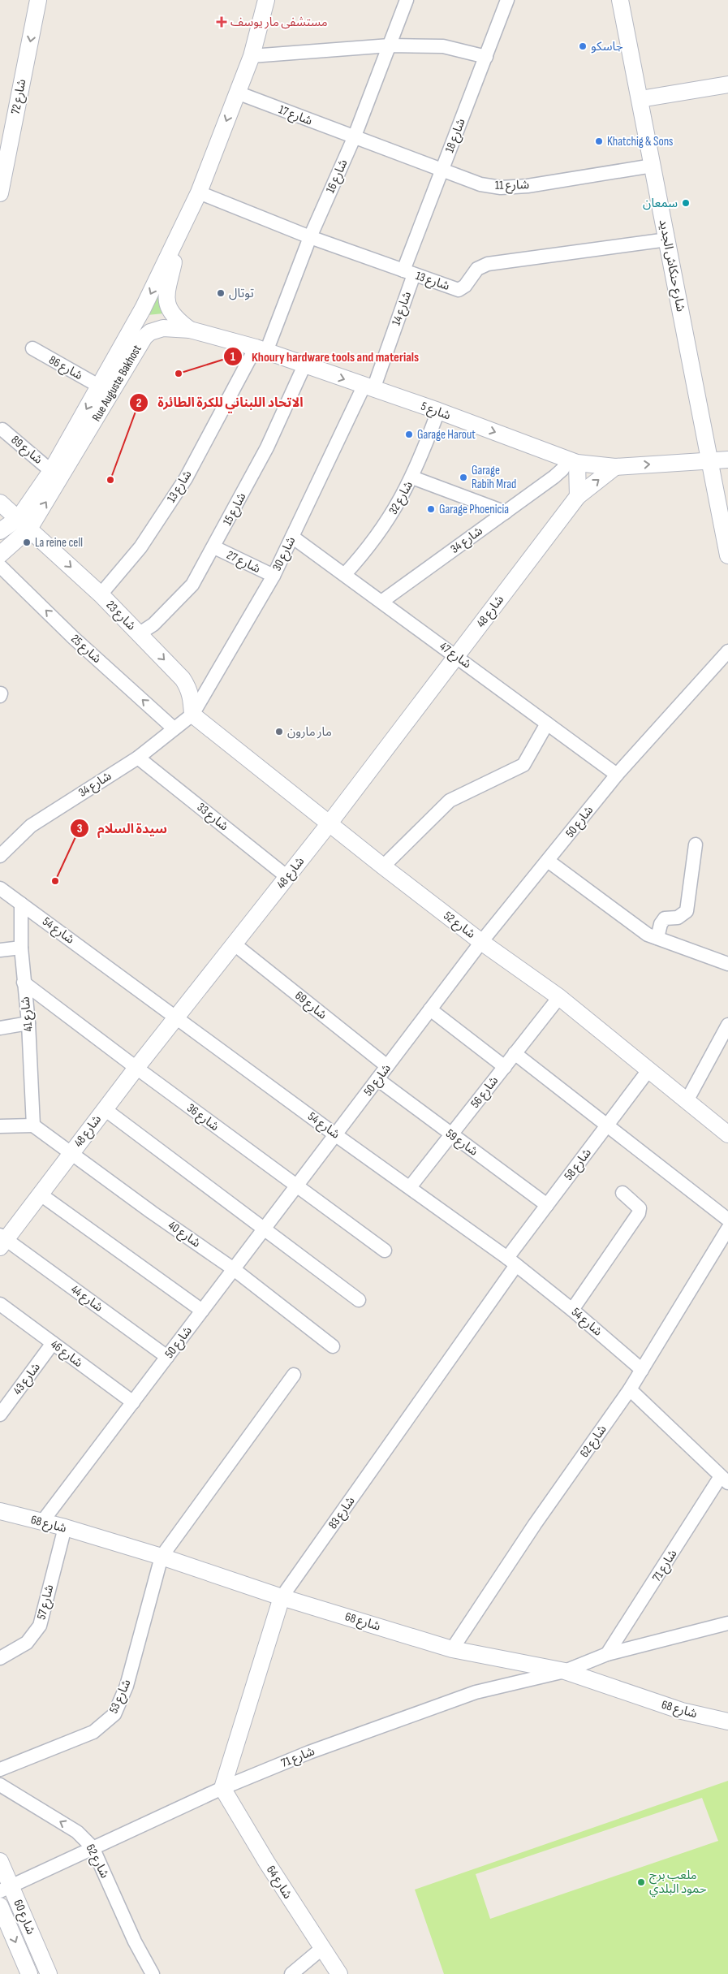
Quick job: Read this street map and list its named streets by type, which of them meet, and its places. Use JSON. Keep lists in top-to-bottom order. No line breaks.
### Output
{"streets":{"street":["شارع 72","شارع 17","شارع 18","شارع 16","شارع 11","شارع حنكاش الجديد","شارع 13","شارع 14","شارع 86","Rue Auguste Bakhost","شارع 5","شارع 89","شارع 32","شارع 15","شارع 34","شارع 30","شارع 27","شارع 48","شارع 23","شارع 25","شارع 47","شارع 33","شارع 50","شارع 52","شارع 54","شارع 69","شارع 41","شارع 56","شارع 36","شارع 59","شارع 58","شارع 40","شارع 44","شارع 46","شارع 43","شارع 62","شارع 83","شارع 68","شارع 71","شارع 57","شارع 53","شارع 64","شارع 60"]},"crossings":[["شارع 17","شارع 16"],["شارع 17","شارع 11"],["شارع 17","Rue Auguste Bakhost"],["شارع 18","شارع 11"],["شارع 18","شارع 13"],["شارع 18","شارع 14"],["شارع 16","شارع 11"],["شارع 16","شارع 13"],["شارع 16","شارع 5"],["شارع 11","شارع حنكاش الجديد"],["شارع حنكاش الجديد","شارع 13"],["شارع حنكاش الجديد","شارع 5"],["شارع 13","شارع 14"],["شارع 13","Rue Auguste Bakhost"],["شارع 13","شارع 5"],["شارع 13","شارع 23"],["شارع 14","شارع 5"],["شارع 14","شارع 30"],["شارع 86","Rue Auguste Bakhost"],["Rue Auguste Bakhost","شارع 5"],["Rue Auguste Bakhost","شارع 89"],["Rue Auguste Bakhost","شارع 23"],["شارع 5","شارع 32"],["شارع 5","شارع 15"],["شارع 5","شارع 34"],["شارع 5","شارع 30"],["شارع 5","شارع 48"],["شارع 32","شارع 47"],["شارع 15","شارع 27"],["شارع 15","شارع 23"],["شارع 34","شارع 30"],["شارع 34","شارع 23"],["شارع 34","شارع 25"],["شارع 34","شارع 47"],["شارع 34","شارع 33"],["شارع 34","شارع 52"],["شارع 30","شارع 27"],["شارع 30","شارع 23"],["شارع 30","شارع 47"],["شارع 30","شارع 52"],["شارع 48","شارع 47"],["شارع 48","شارع 33"],["شارع 48","شارع 52"],["شارع 48","شارع 54"],["شارع 48","شارع 69"],["شارع 48","شارع 36"],["شارع 48","شارع 40"],["شارع 48","شارع 44"],["شارع 23","شارع 52"],["شارع 47","شارع 50"],["شارع 50","شارع 52"],["شارع 50","شارع 54"],["شارع 50","شارع 69"],["شارع 50","شارع 36"],["شارع 50","شارع 59"],["شارع 50","شارع 40"],["شارع 50","شارع 44"],["شارع 50","شارع 46"],["شارع 50","شارع 68"],["شارع 52","شارع 56"],["شارع 52","شارع 58"],["شارع 54","شارع 41"],["شارع 54","شارع 56"],["شارع 54","شارع 58"],["شارع 54","شارع 62"],["شارع 54","شارع 83"],["شارع 41","شارع 36"],["شارع 41","شارع 40"],["شارع 56","شارع 59"],["شارع 59","شارع 58"],["شارع 58","شارع 83"],["شارع 46","شارع 43"],["شارع 62","شارع 68"],["شارع 62","شارع 71"],["شارع 83","شارع 68"],["شارع 83","شارع 71"],["شارع 83","شارع 64"],["شارع 68","شارع 71"],["شارع 68","شارع 57"],["شارع 68","شارع 53"],["شارع 71","شارع 64"],["شارع 71","شارع 60"]],"one_way":["شارع 72","شارع 23","شارع 25"],"places":{"health":["مستشفى مار يوسف"],"other":["جاسكو","Khatchig & Sons","سمعان","توتال","Khoury hardware tools and materials","Garage Harout","Garage Rabih Mrad","الاتحاد اللبناني للكرة الطائرة","Garage Phoenicia","La reine cell","مار مارون","سيدة السلام","ملعب برج حمود البلدي"]}}
